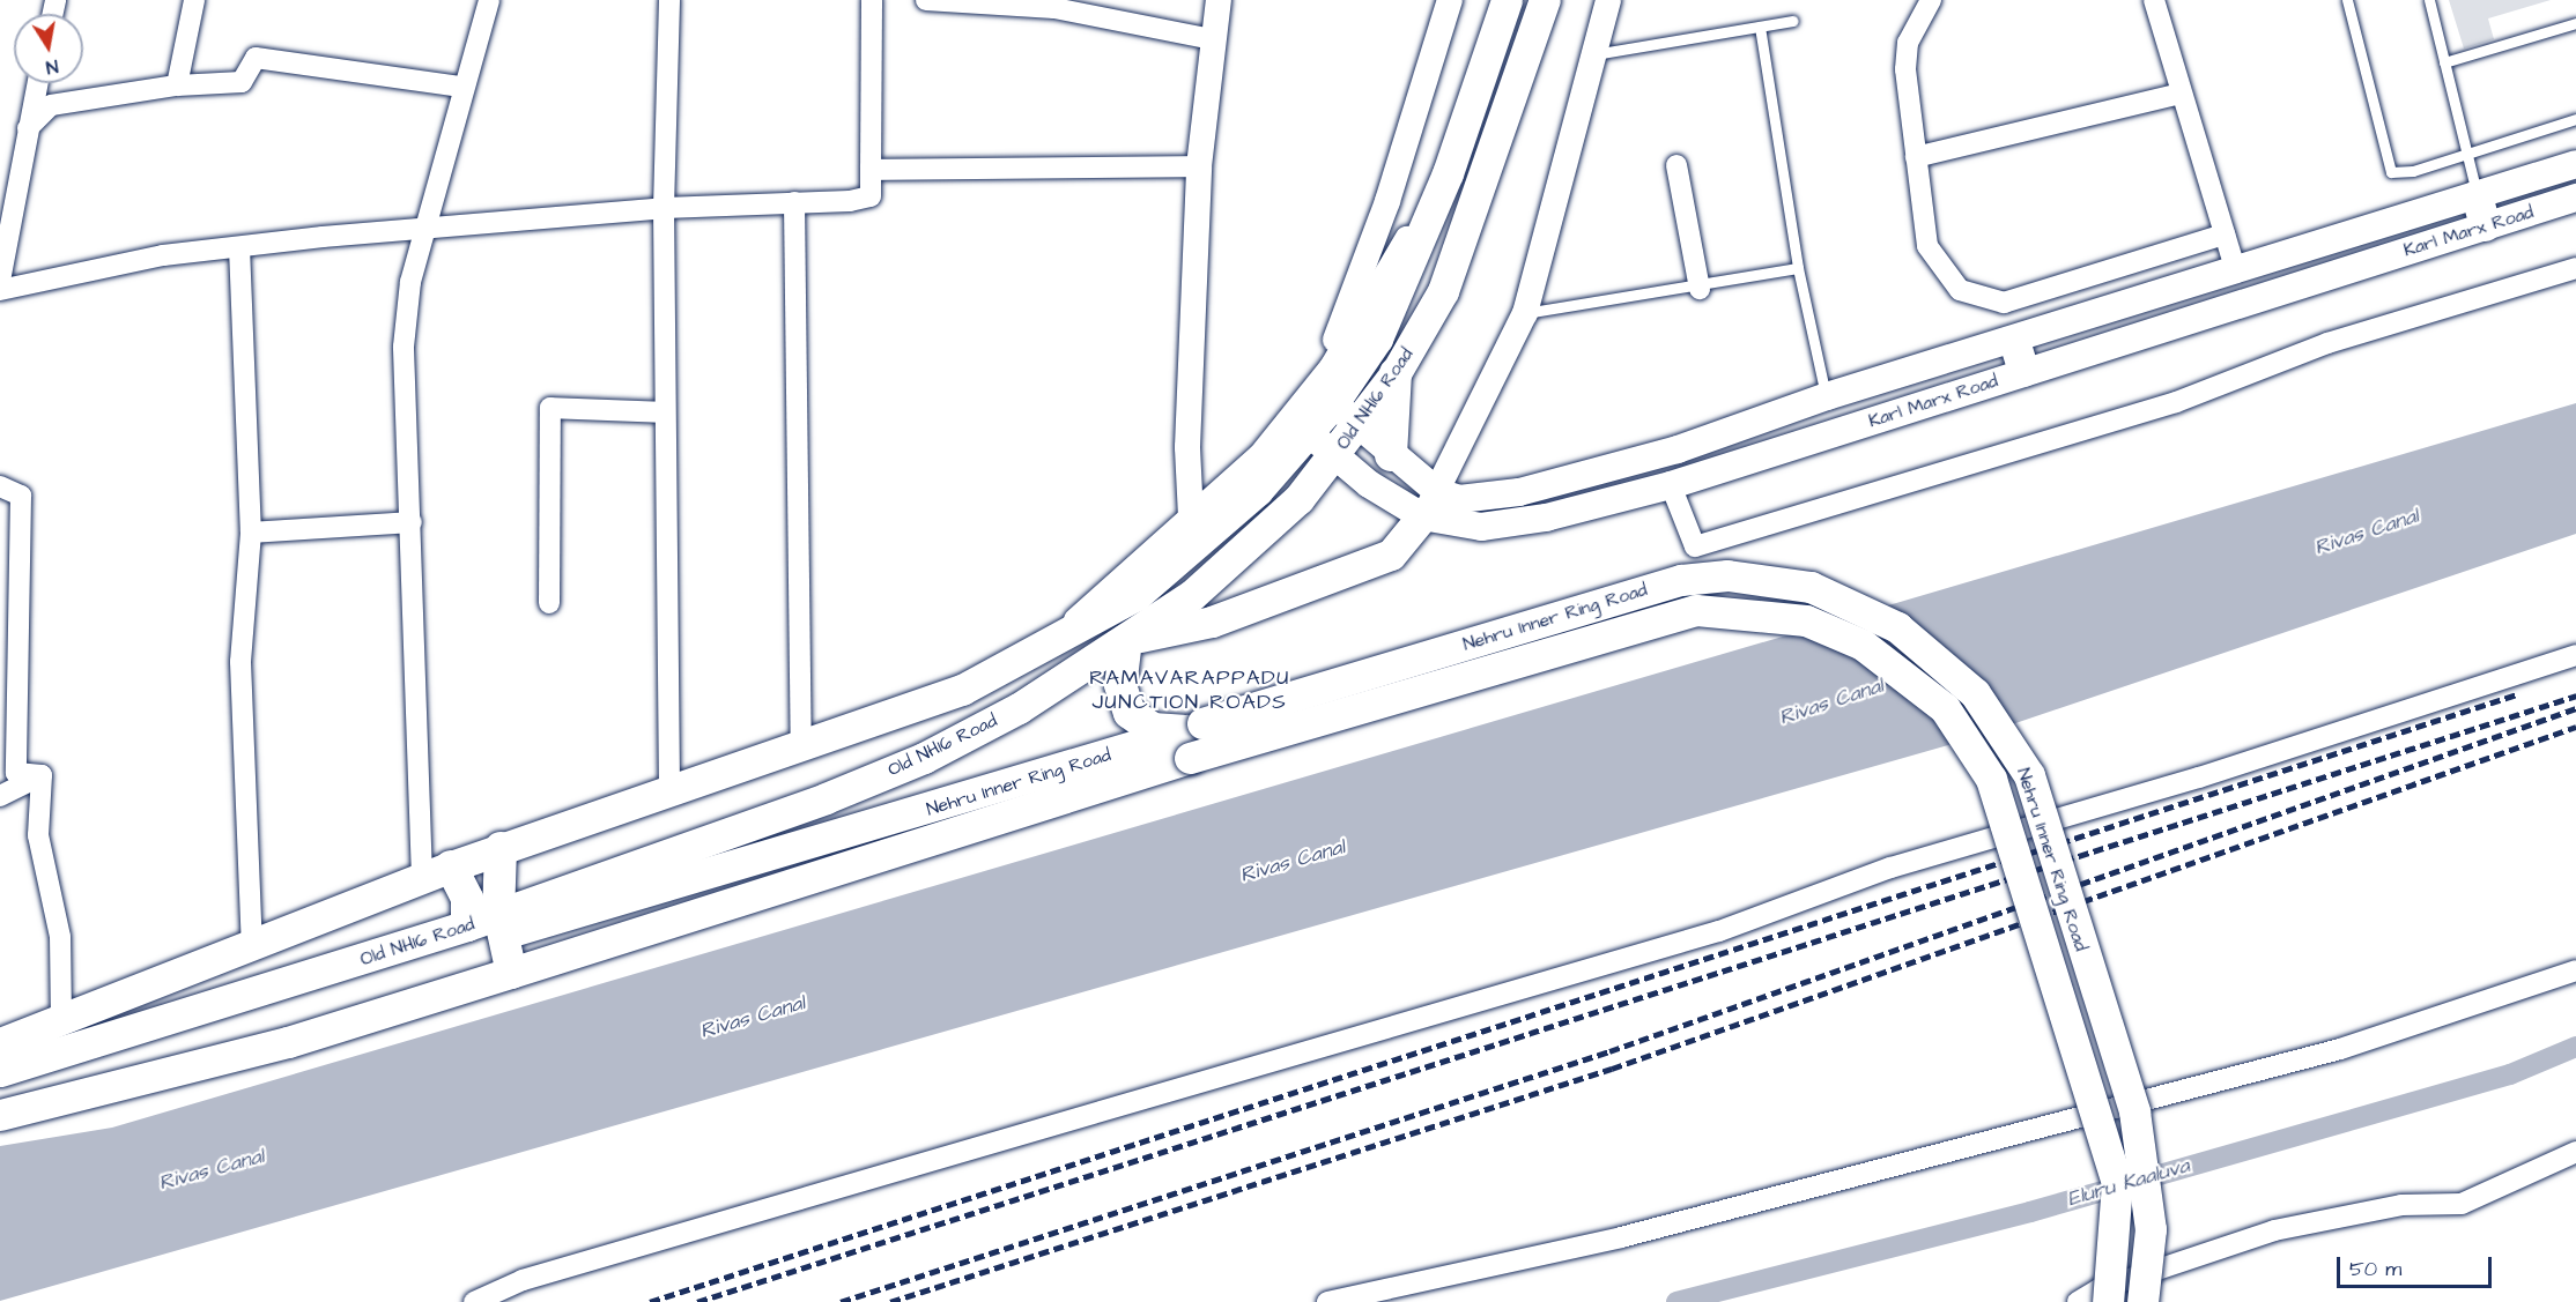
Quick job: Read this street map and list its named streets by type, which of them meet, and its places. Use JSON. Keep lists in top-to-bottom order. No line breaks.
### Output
{"streets":{"main road":["Karl Marx Road","Old NH16 Road","Nehru Inner Ring Road"]},"crossings":[["Karl Marx Road","Old NH16 Road"],["Old NH16 Road","Nehru Inner Ring Road"]],"districts":["RAMAVARAPPADU JUNCTION ROADS"],"water":["Rivas Canal","Eluru Kaaluva"],"scale_bar":"50 m","north":"bottom"}
